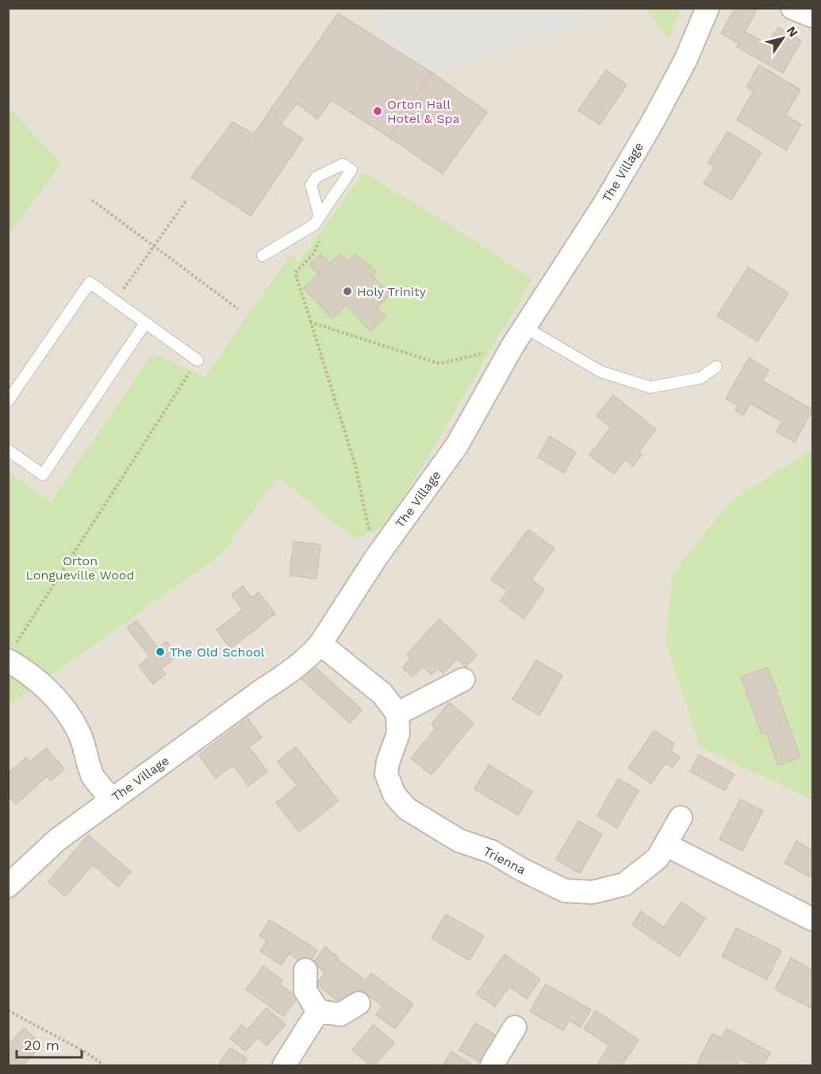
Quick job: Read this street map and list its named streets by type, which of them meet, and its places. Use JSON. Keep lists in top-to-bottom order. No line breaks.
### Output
{"streets":{"street":["The Village","Trienna"]},"parks":["Orton Longueville Wood"],"places":["Orton Hall Hotel & Spa","Holy Trinity","The Old School"],"scale_bar":"20 m","north":"top right"}
